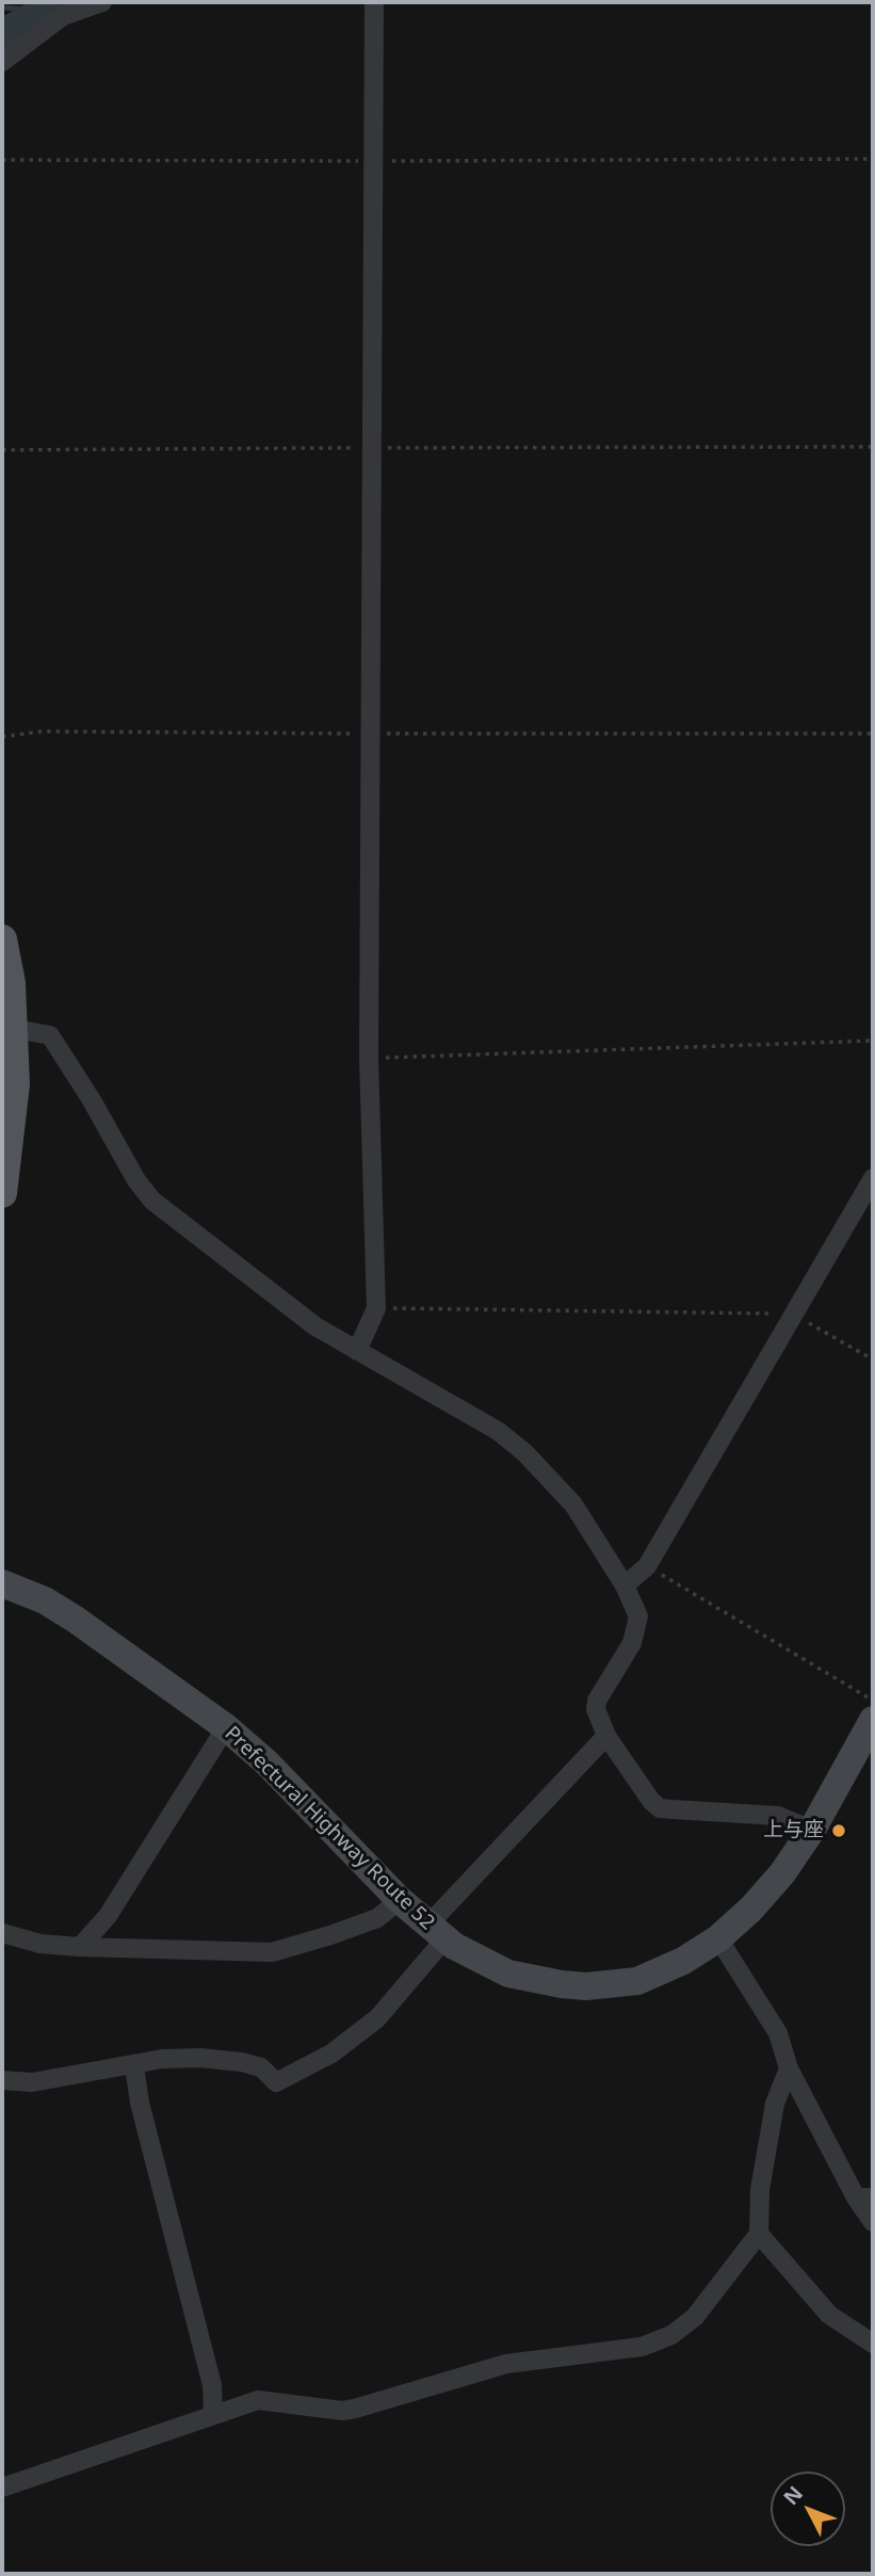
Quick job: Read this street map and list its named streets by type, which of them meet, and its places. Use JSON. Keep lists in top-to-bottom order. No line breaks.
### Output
{"streets":{"main road":["Prefectural Highway Route 52"]},"places":["上与座"],"north":"top left"}
